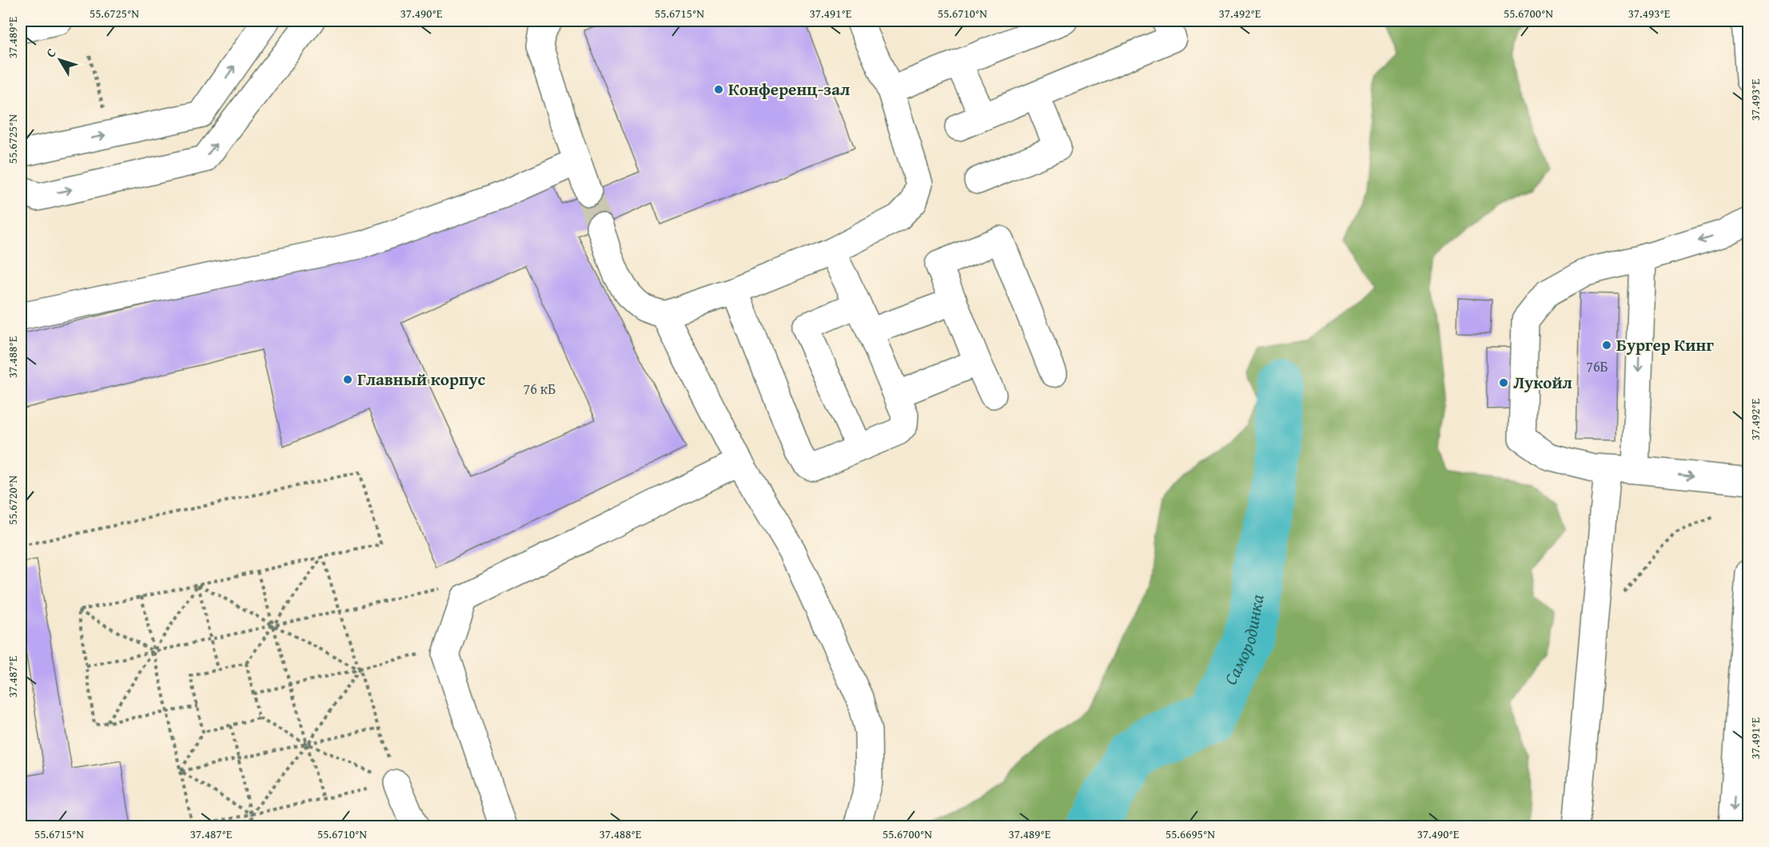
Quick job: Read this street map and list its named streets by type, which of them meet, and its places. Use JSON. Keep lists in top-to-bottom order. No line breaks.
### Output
{"water":["Самородинка"],"places":["Конференц-зал","Бургер Кинг","Главный корпус","Лукойл"],"house_numbers":["76Б","76 кБ"],"north":"top left","coordinates":["55.6725°N","37.490°E","55.6715°N","37.491°E","55.6710°N","37.492°E","55.6700°N","37.493°E","37.489°E","37.488°E","55.6720°N","37.487°E","55.6695°N"]}
